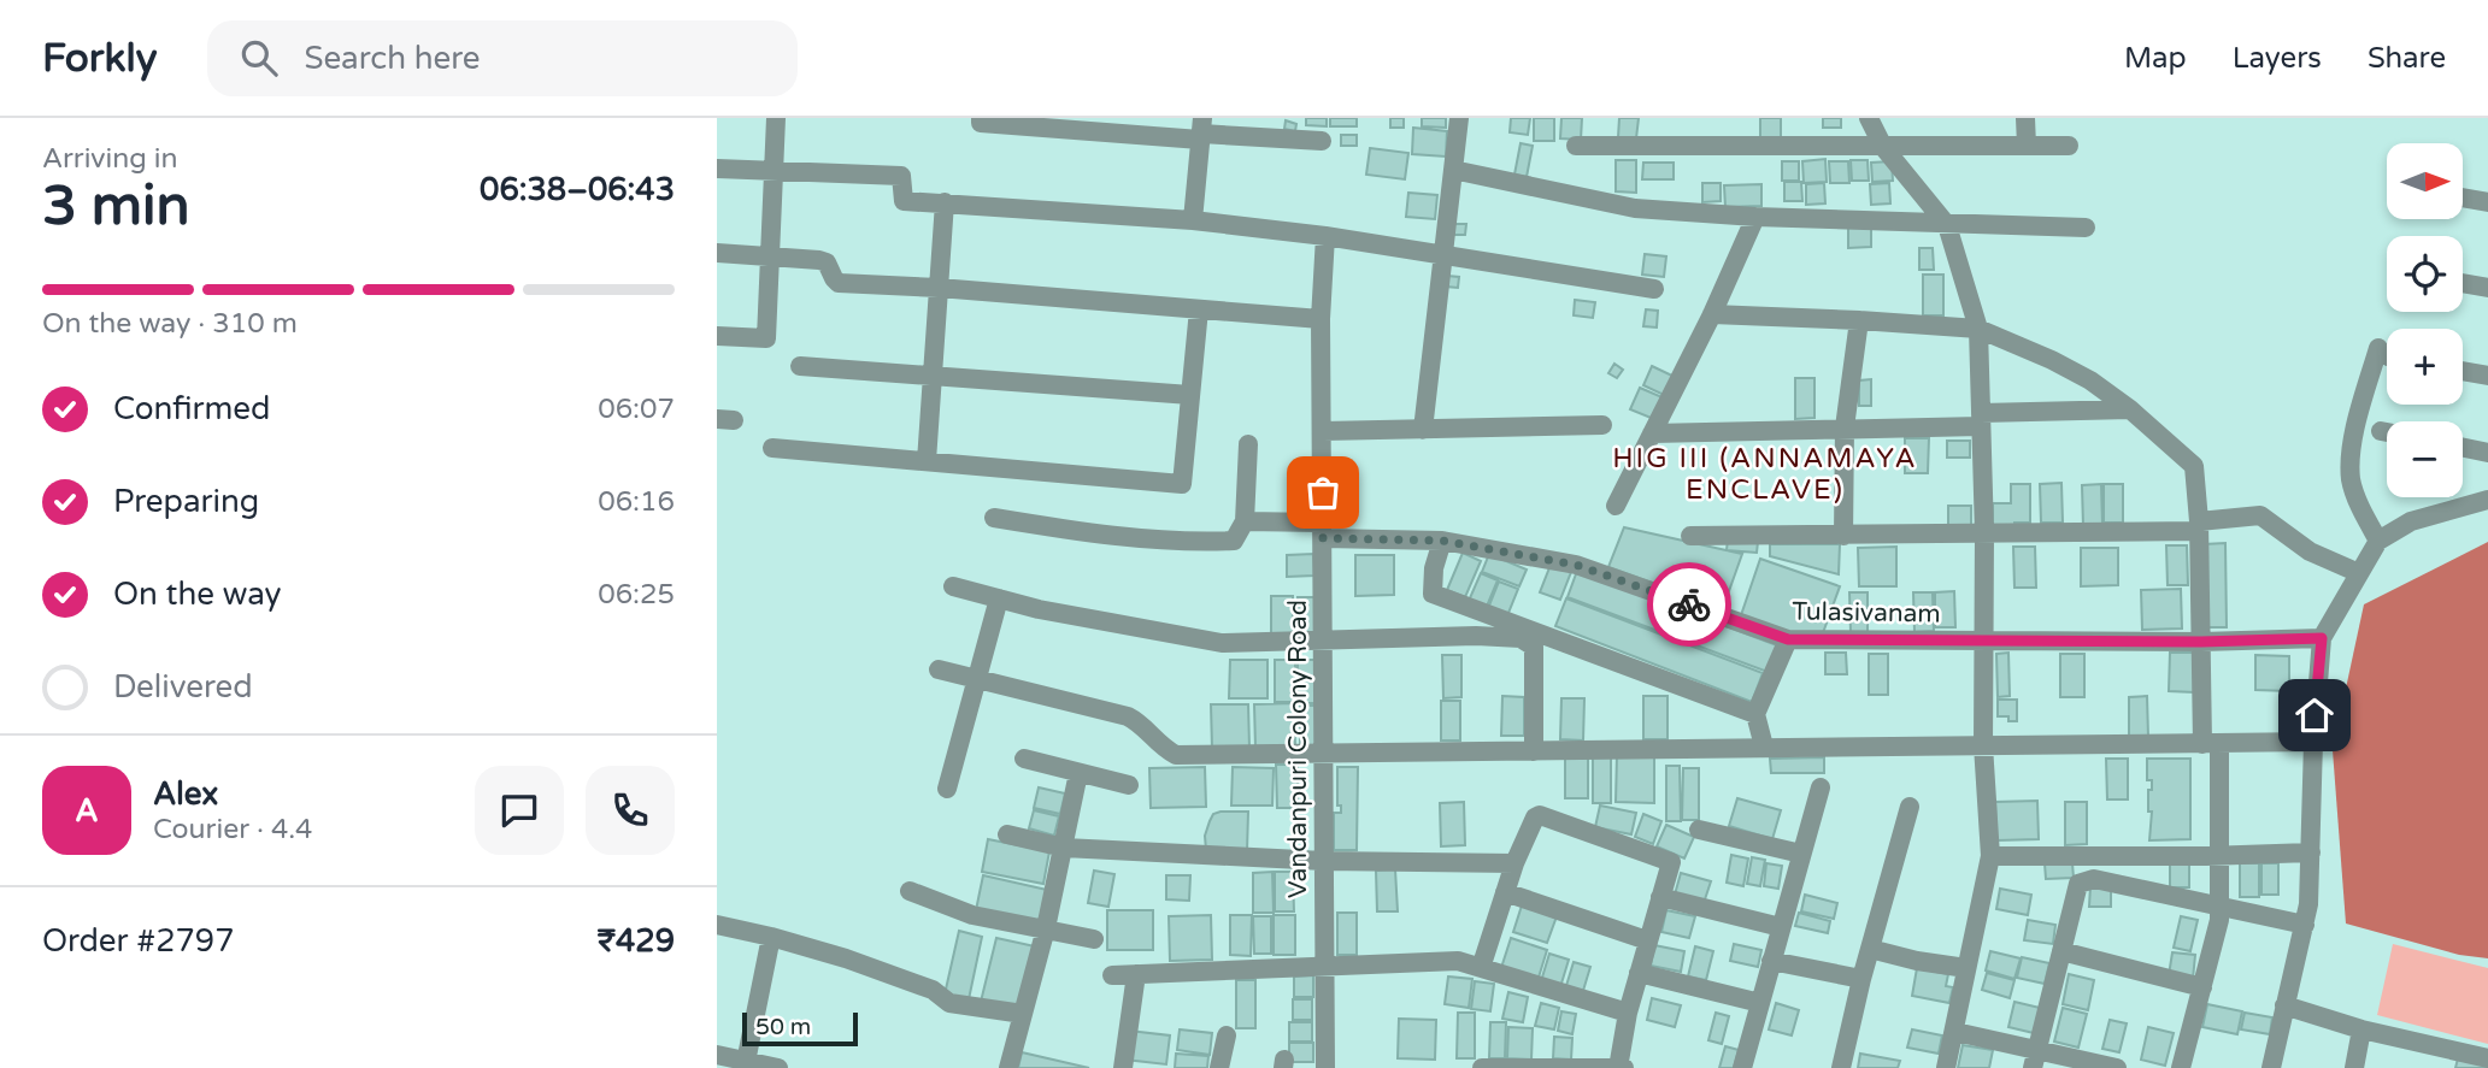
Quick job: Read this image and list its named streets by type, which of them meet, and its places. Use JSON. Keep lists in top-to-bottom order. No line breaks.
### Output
{"streets":{"street":["Tulasivanam","Vandanpuri Colony Road"]},"crossings":[["Tulasivanam","Vandanpuri Colony Road"]],"districts":["HIG III (ANNAMAYA ENCLAVE)"],"scale_bar":"50 m","north":"right","page":{"header":"Forkly","search":"Search here","nav":["Map","Layers","Share"],"heading":["3 min","Arriving in","06:38–06:43"],"panel":["Alex","Courier · 4.4","Order #2797","₹429"],"map_buttons":["+","−"],"bar":"On the way · 310 m","list":[["Confirmed","06:07"],["Preparing","06:16"],["On the way","06:25"],"Delivered"],"round":"A","scale":"50 m"}}
